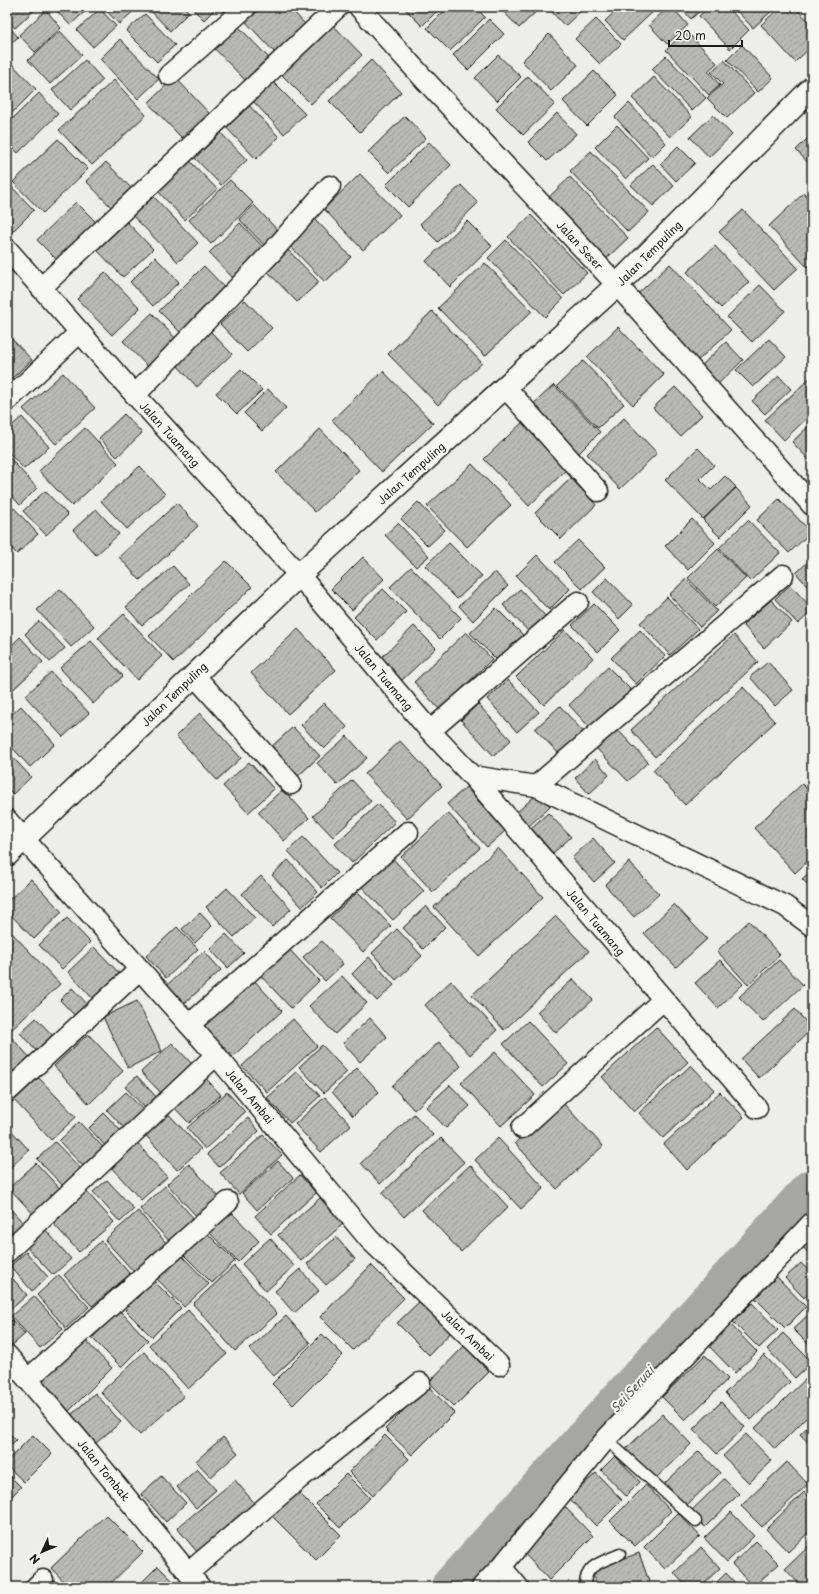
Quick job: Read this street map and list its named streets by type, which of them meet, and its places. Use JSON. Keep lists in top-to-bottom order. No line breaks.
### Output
{"streets":{"street":["Jalan Seser","Jalan Tempuling","Jalan Tuamang","Jalan Ambai","Jalan Tombak"]},"crossings":[["Jalan Seser","Jalan Tempuling"],["Jalan Tempuling","Jalan Tuamang"],["Jalan Tempuling","Jalan Ambai"]],"water":["Sei Seruai"],"scale_bar":"20 m","north":"bottom left"}
